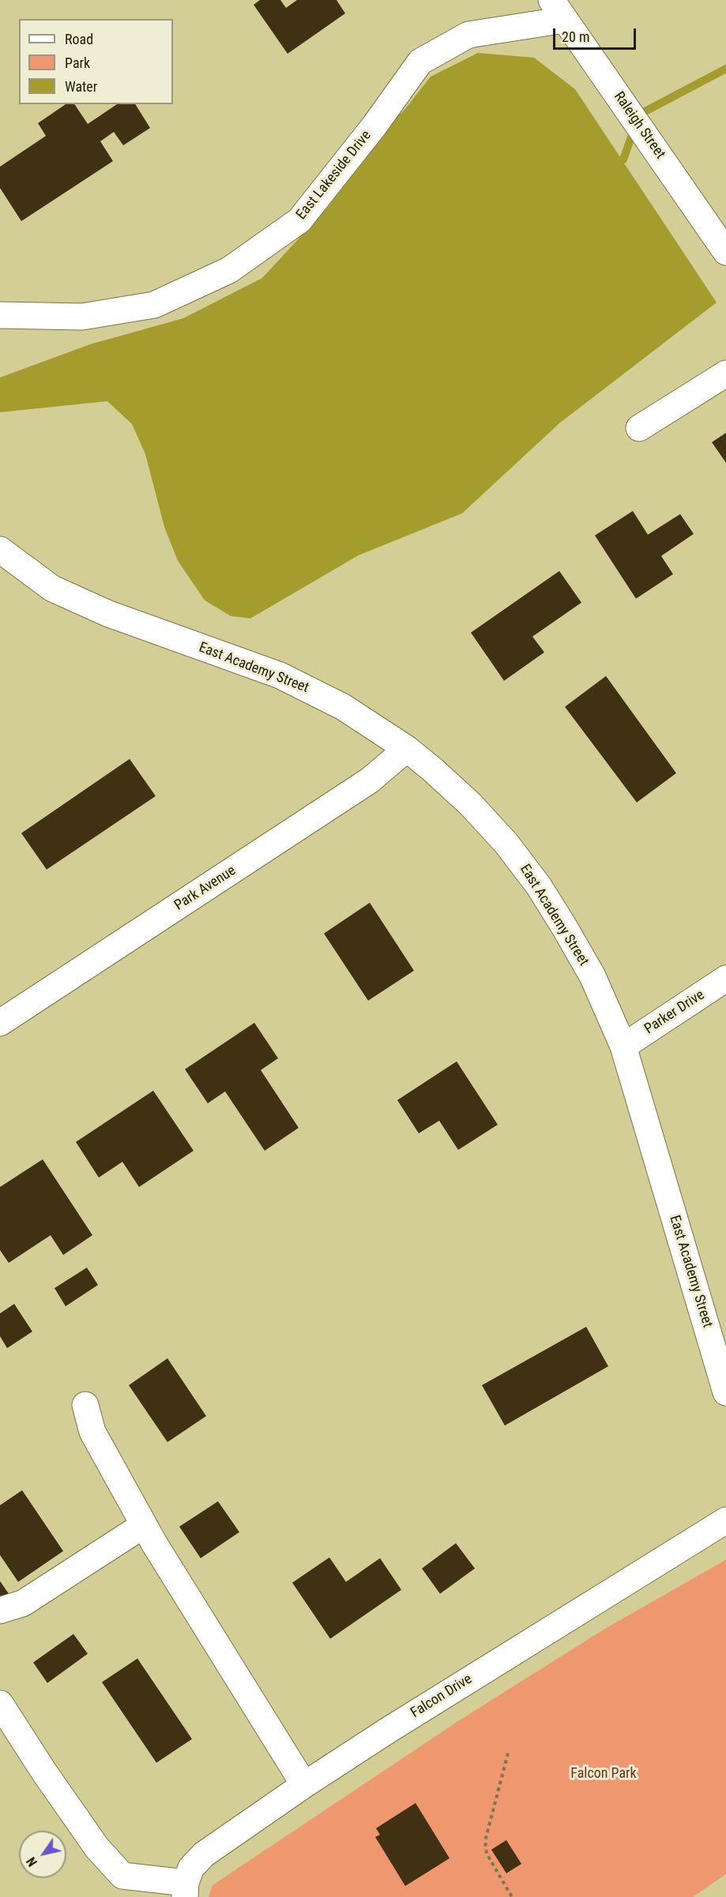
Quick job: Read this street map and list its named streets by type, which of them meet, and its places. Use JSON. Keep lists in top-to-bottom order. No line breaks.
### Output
{"streets":{"street":["Raleigh Street","East Lakeside Drive","East Academy Street","Park Avenue","Parker Drive","Falcon Drive"]},"crossings":[["Raleigh Street","East Lakeside Drive"],["East Academy Street","Park Avenue"],["East Academy Street","Parker Drive"]],"parks":["Falcon Park"],"legend":["Road","Park","Water"],"scale_bar":"20 m","north":"bottom left"}
